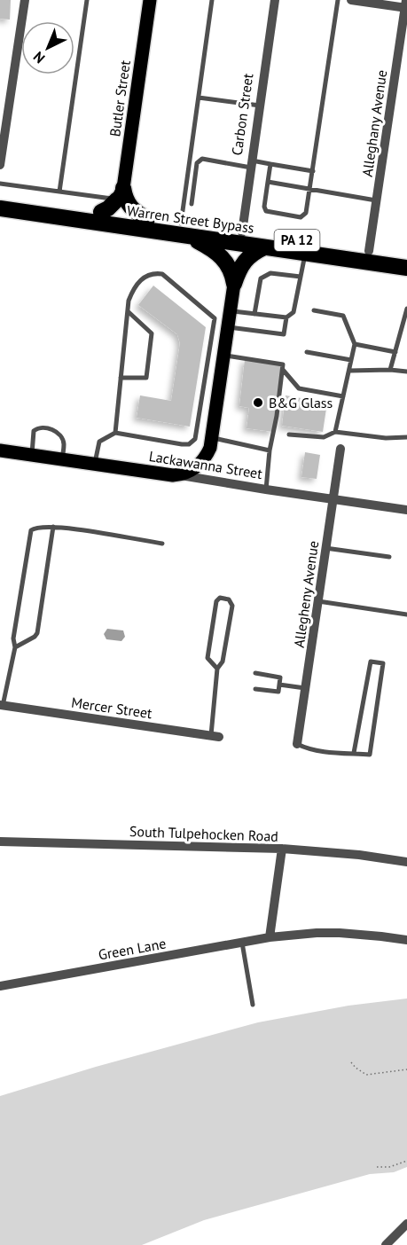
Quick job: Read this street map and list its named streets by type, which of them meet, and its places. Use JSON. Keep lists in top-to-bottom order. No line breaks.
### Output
{"streets":{"highway":["Warren Street Bypass","PA 12"],"main road":["Butler Street","Lackawanna Street"],"street":["Carbon Street","Alleghany Avenue","Allegheny Avenue","Mercer Street","South Tulpehocken Road","Green Lane"]},"crossings":[["Carbon Street","Warren Street Bypass"],["Alleghany Avenue","Warren Street Bypass"],["Lackawanna Street","Allegheny Avenue"]],"places":["B&G Glass"],"north":"bottom left"}
